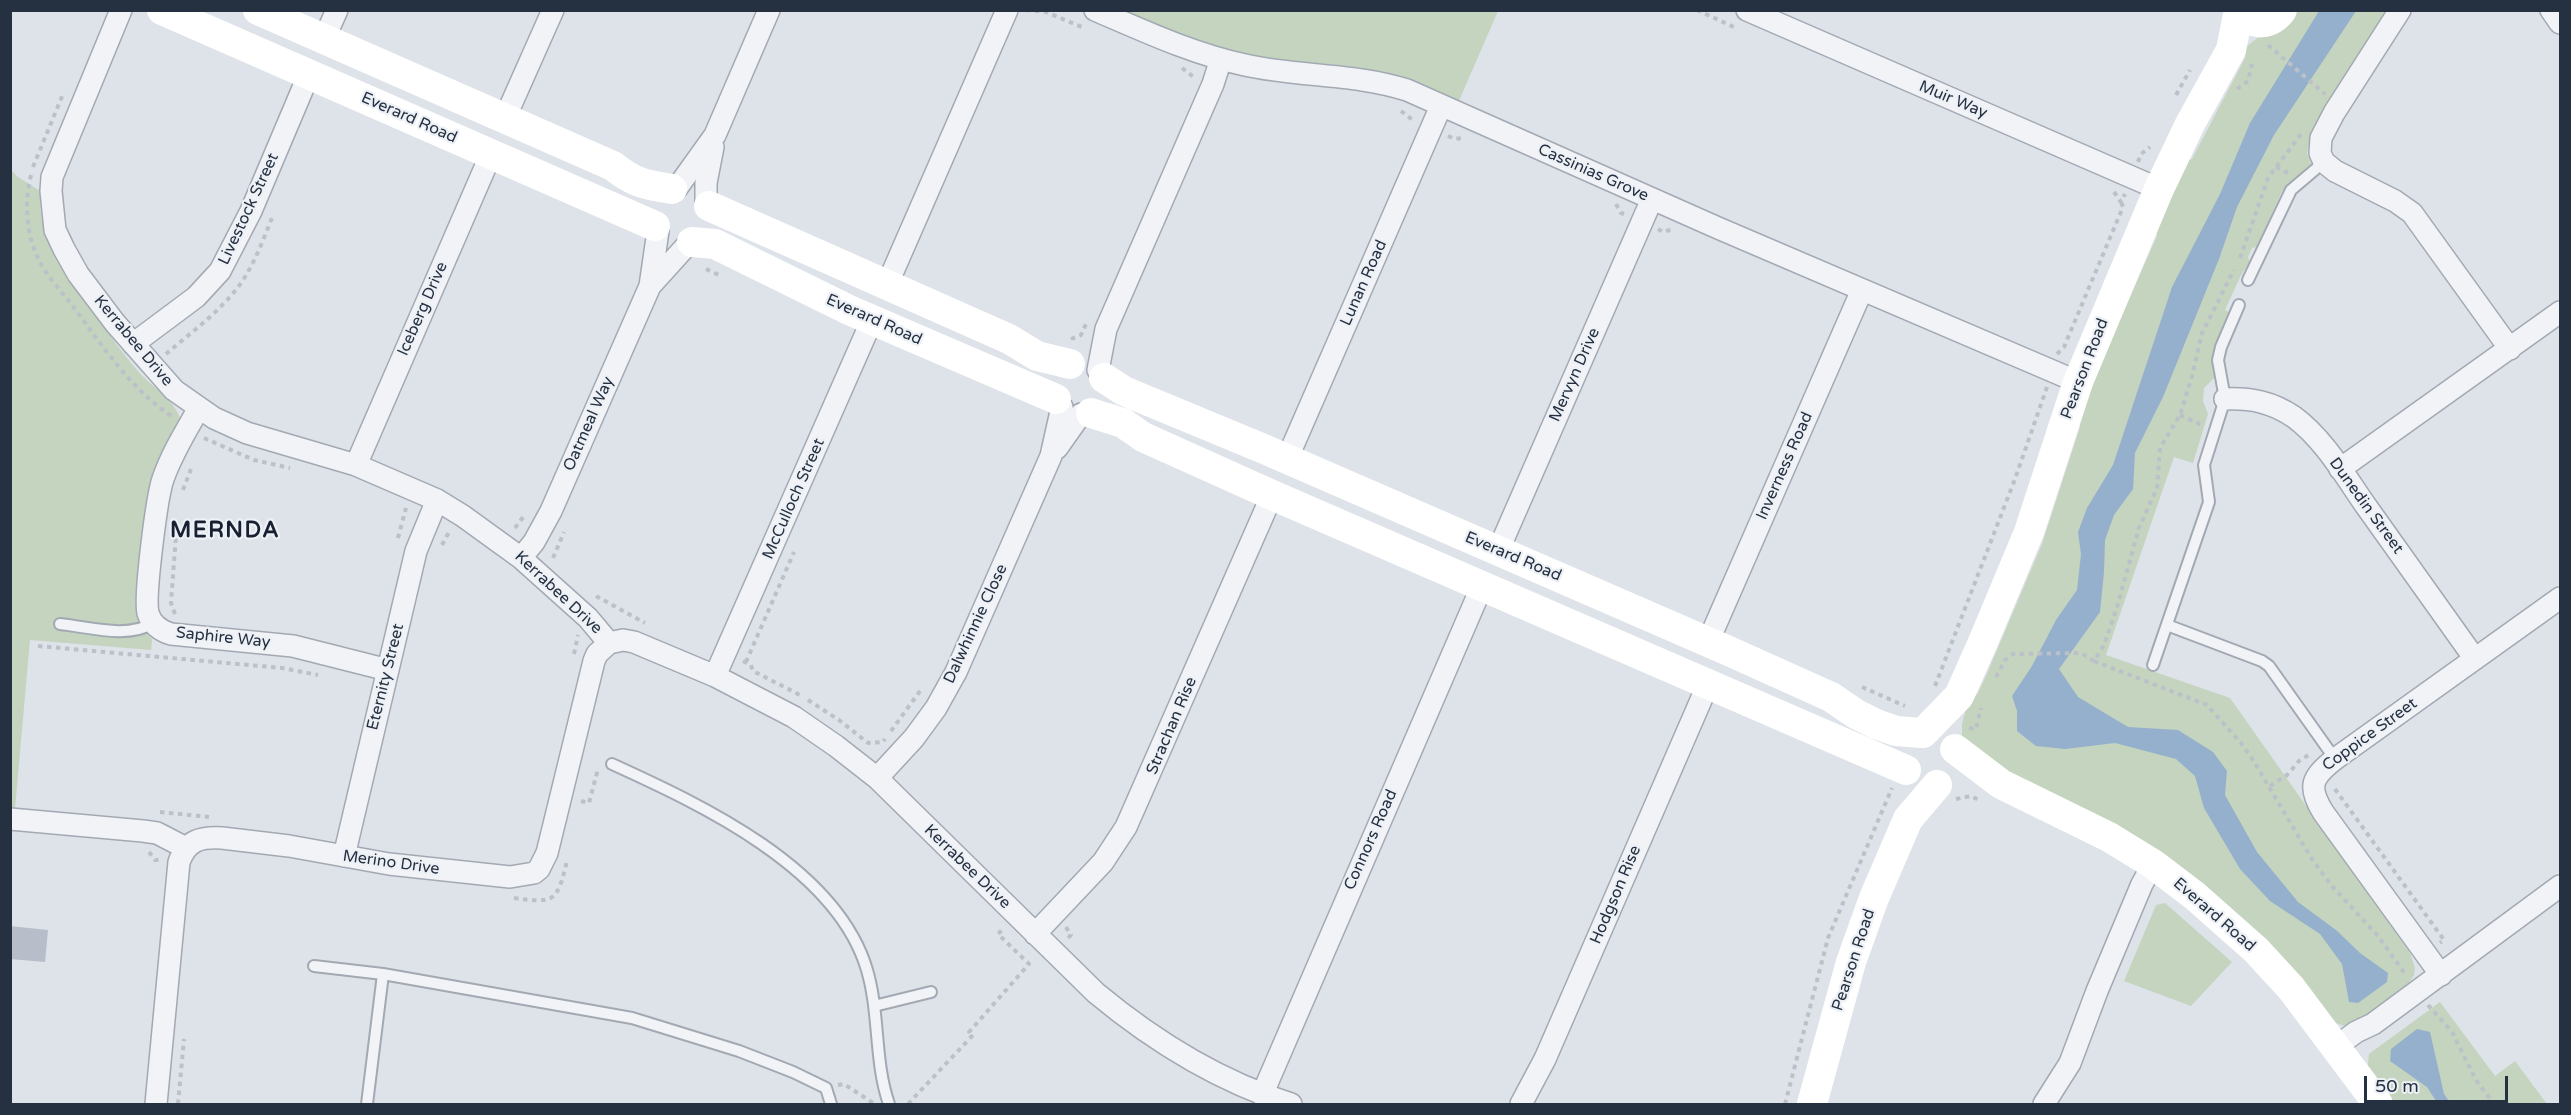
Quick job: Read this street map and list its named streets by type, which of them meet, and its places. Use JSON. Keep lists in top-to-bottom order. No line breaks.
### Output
{"streets":{"street":["Muir Way","Everard Road","Cassinias Grove","Livestock Street","Lunan Road","Iceberg Drive","Kerrabee Drive","Pearson Road","Mervyn Drive","Oatmeal Way","Inverness Road","McCulloch Street","Dunedin Street","Dalwhinnie Close","Saphire Way","Eternity Street","Strachan Rise","Coppice Street","Connors Road","Merino Drive","Hodgson Rise"]},"crossings":[["Muir Way","Pearson Road"],["Everard Road","Livestock Street"],["Everard Road","Lunan Road"],["Everard Road","Iceberg Drive"],["Everard Road","Pearson Road"],["Everard Road","Mervyn Drive"],["Everard Road","Oatmeal Way"],["Everard Road","Inverness Road"],["Everard Road","McCulloch Street"],["Everard Road","Dalwhinnie Close"],["Everard Road","Strachan Rise"],["Everard Road","Connors Road"],["Everard Road","Hodgson Rise"],["Cassinias Grove","Lunan Road"],["Cassinias Grove","Pearson Road"],["Cassinias Grove","Mervyn Drive"],["Cassinias Grove","Inverness Road"],["Livestock Street","Kerrabee Drive"],["Iceberg Drive","Kerrabee Drive"],["Kerrabee Drive","Oatmeal Way"],["Kerrabee Drive","McCulloch Street"],["Kerrabee Drive","Dalwhinnie Close"],["Kerrabee Drive","Eternity Street"],["Kerrabee Drive","Strachan Rise"],["Kerrabee Drive","Connors Road"],["Kerrabee Drive","Merino Drive"],["Dunedin Street","Coppice Street"],["Saphire Way","Eternity Street"],["Eternity Street","Merino Drive"]],"districts":["MERNDA"],"scale_bar":"50 m"}
